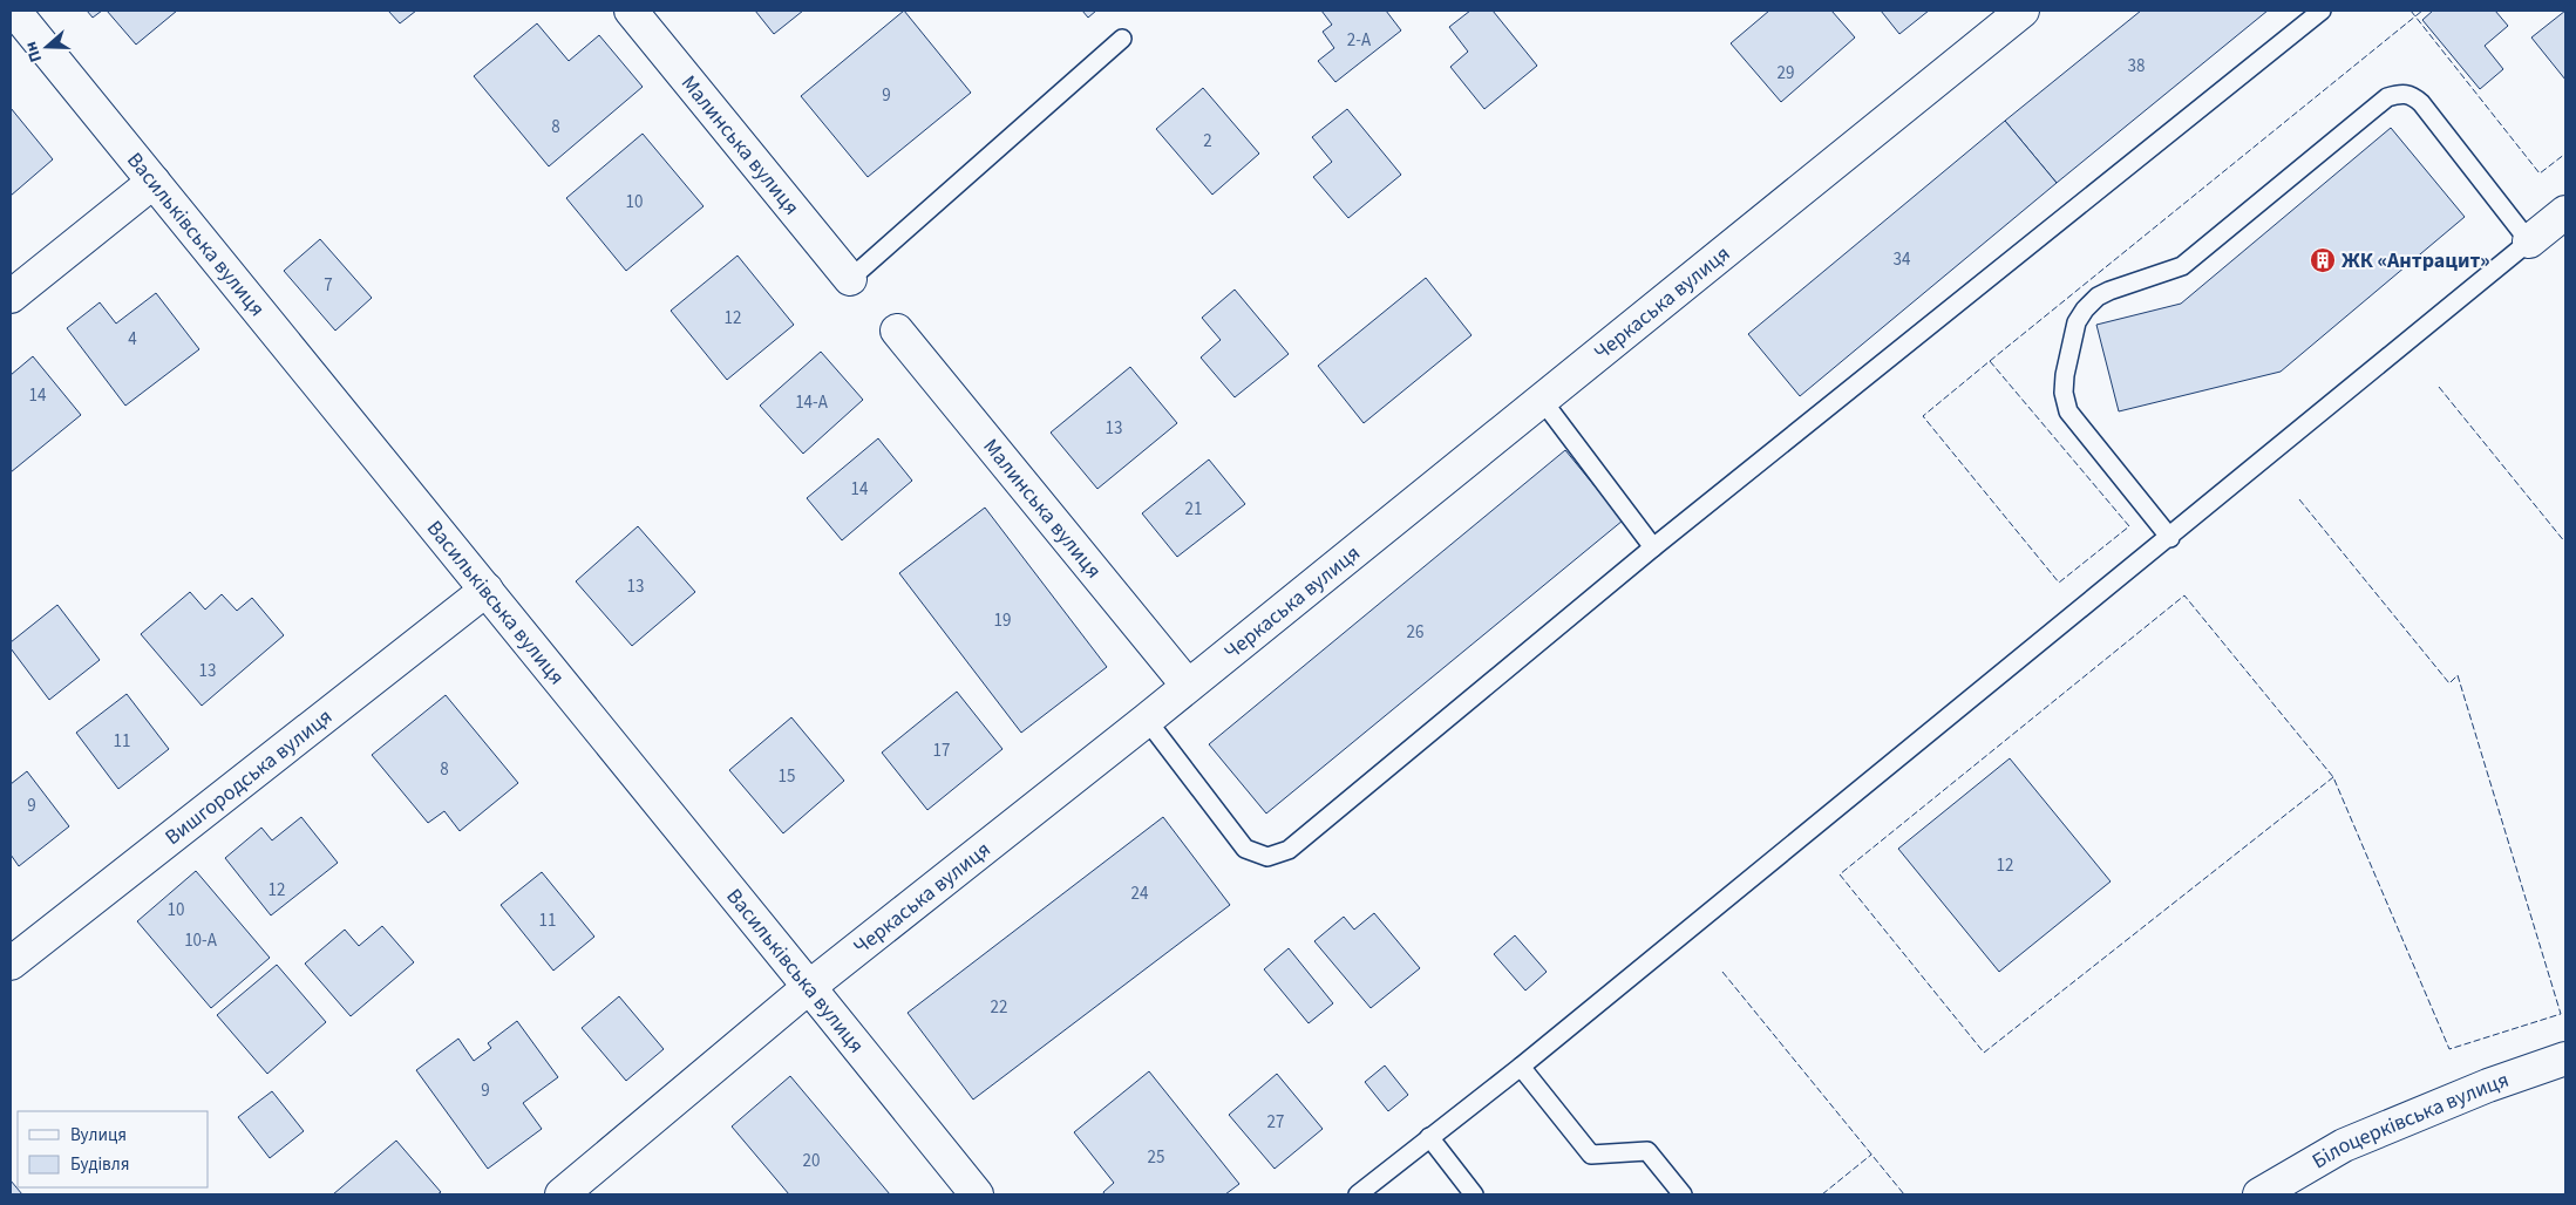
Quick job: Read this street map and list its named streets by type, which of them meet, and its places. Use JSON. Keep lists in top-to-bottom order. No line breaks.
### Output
{"streets":{"street":["Малинська вулиця","Васильківська вулиця","Черкаська вулиця","Вишгородська вулиця","Білоцерківська вулиця"]},"crossings":[["Малинська вулиця","Черкаська вулиця"],["Васильківська вулиця","Черкаська вулиця"],["Васильківська вулиця","Вишгородська вулиця"]],"places":{"building":["ЖК «Антрацит»"]},"house_numbers":["2-А","38","29","9","8","2","10","34","7","12","4","14","14-А","13","14","21","13","19","26","13","11","17","8","15","9","12","12","24","10","11","10-А","22","9","27","25","20"],"legend":["Вулиця","Будівля"],"north":"left"}
